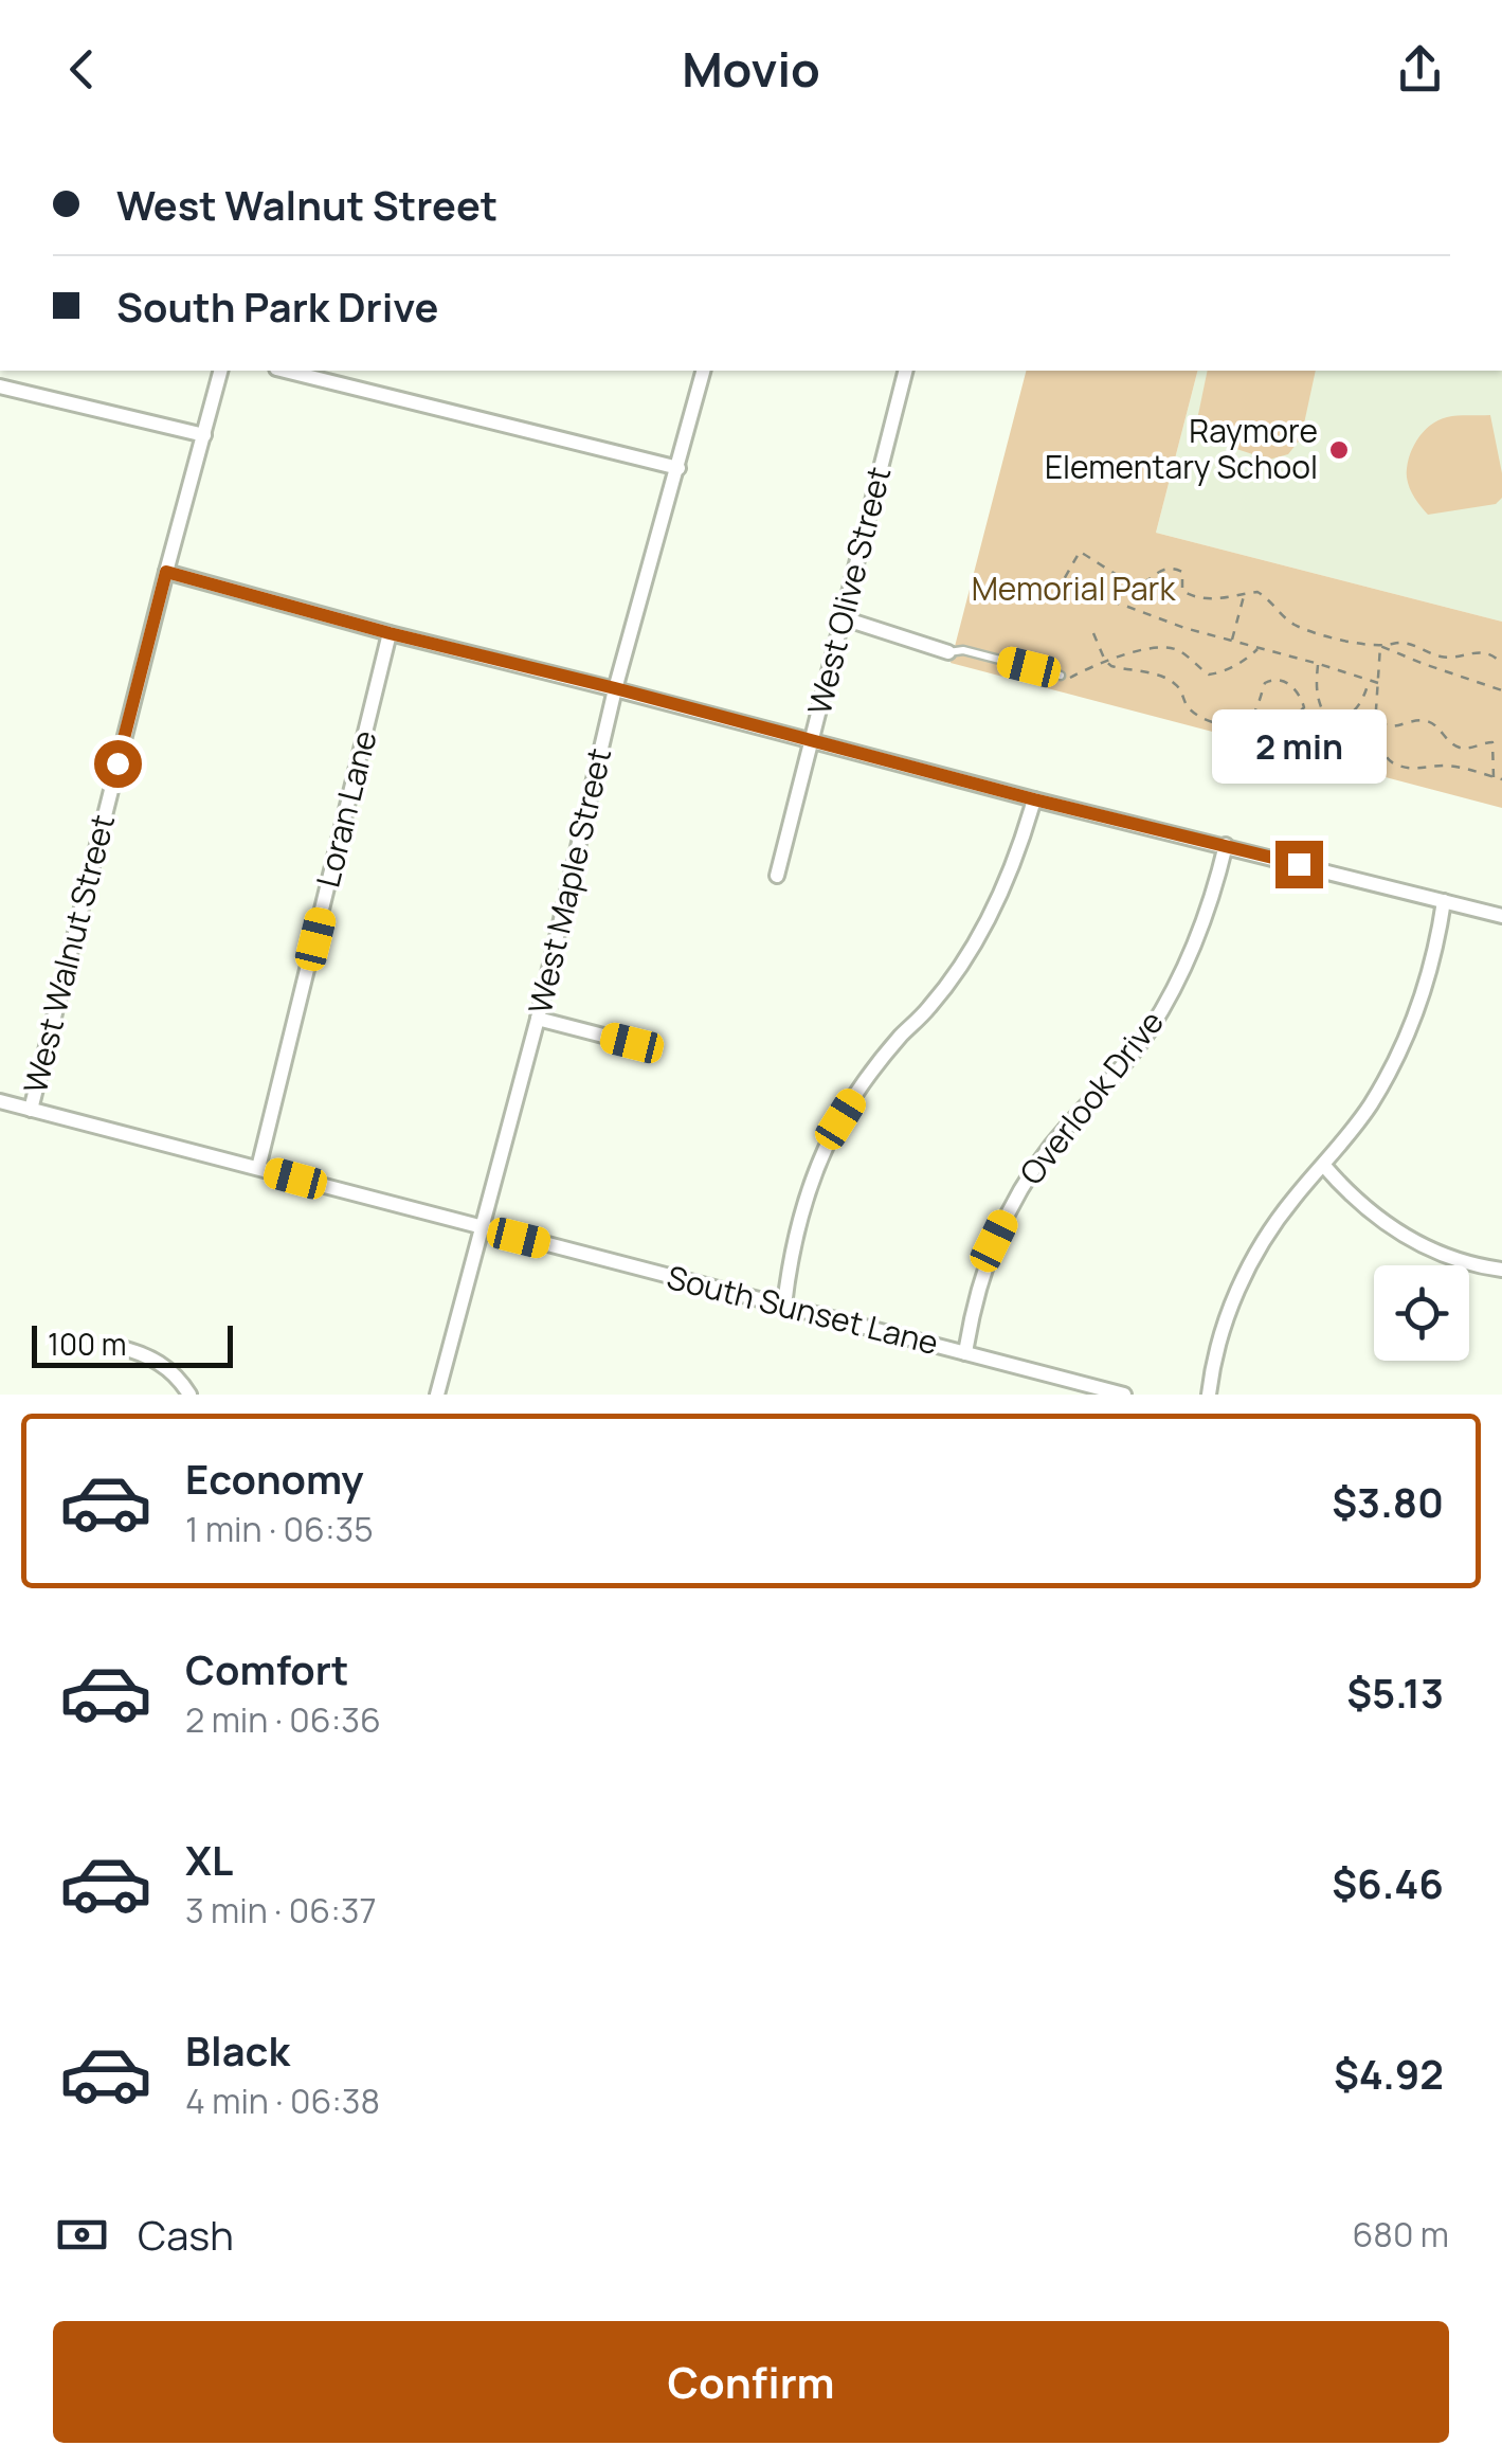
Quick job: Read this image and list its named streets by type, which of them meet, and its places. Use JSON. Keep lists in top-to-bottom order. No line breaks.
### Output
{"streets":{"street":["West Olive Street","Loran Lane","West Maple Street","West Walnut Street","Overlook Drive","South Sunset Lane"]},"crossings":[["Loran Lane","South Sunset Lane"],["West Maple Street","South Sunset Lane"],["West Walnut Street","South Sunset Lane"],["Overlook Drive","South Sunset Lane"]],"parks":["Memorial Park"],"places":["Raymore Elementary School"],"scale_bar":"100 m","page":{"header":"Movio","banner":["West Walnut Street","South Park Drive"],"bubble":"2 min","scale":"100 m","list":[{"name":"Economy","note":"1 min · 06:35","value":"$3.80"},{"name":"Comfort","note":"2 min · 06:36","value":"$5.13"},{"name":"XL","note":"3 min · 06:37","value":"$6.46"},{"name":"Black","note":"4 min · 06:38","value":"$4.92"}],"pay":["Cash","680 m"],"buttons":"Confirm"}}
